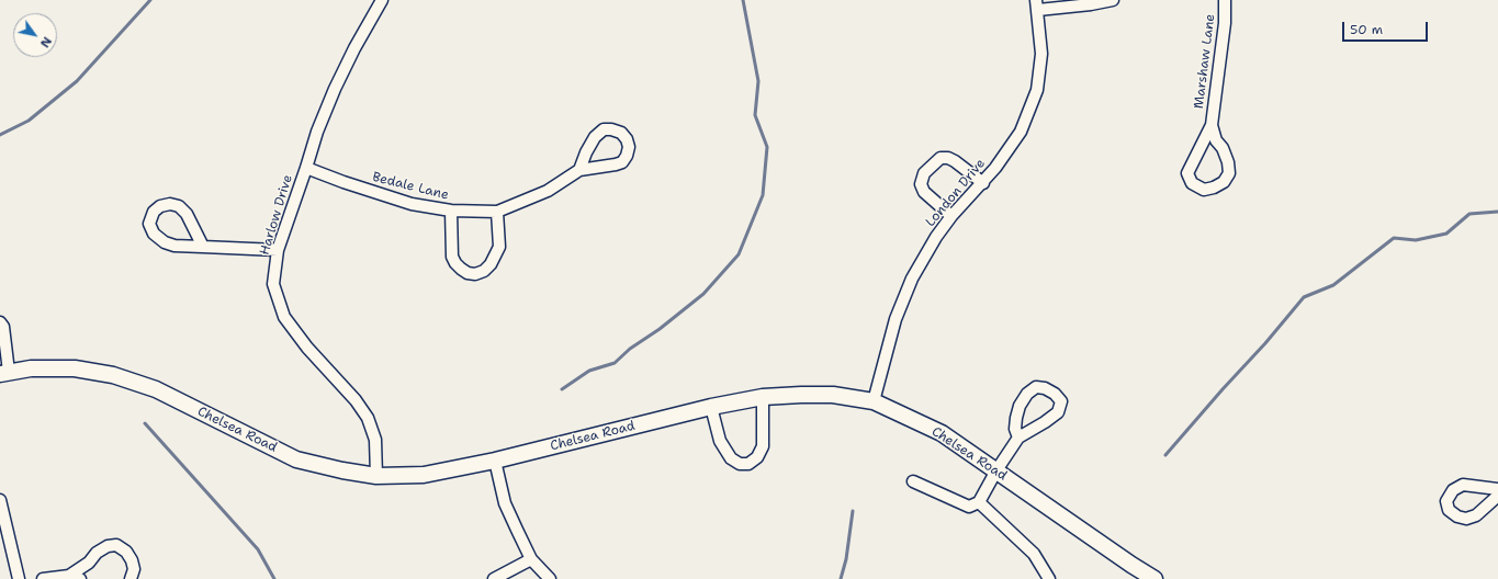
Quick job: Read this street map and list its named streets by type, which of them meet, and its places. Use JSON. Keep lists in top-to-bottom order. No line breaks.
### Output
{"streets":{"street":["Marshaw Lane","Bedale Lane","London Drive","Harlow Drive","Chelsea Road"]},"crossings":[["Bedale Lane","Harlow Drive"],["London Drive","Chelsea Road"],["Harlow Drive","Chelsea Road"]],"scale_bar":"50 m","north":"bottom right"}
